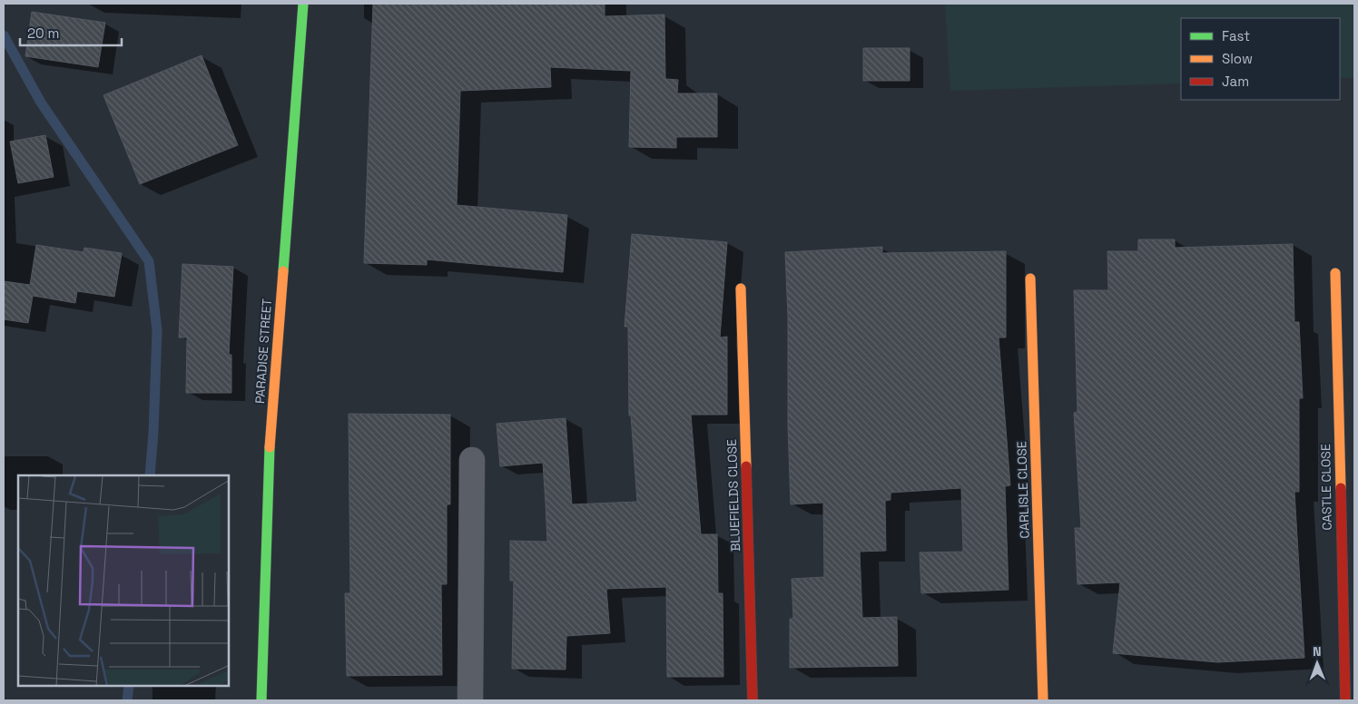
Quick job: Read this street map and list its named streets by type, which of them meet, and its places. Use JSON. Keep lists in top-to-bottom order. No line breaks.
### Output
{"streets":{"street":["PARADISE STREET","CASTLE CLOSE","CARLISLE CLOSE","BLUEFIELDS CLOSE"]},"legend":["Fast","Slow","Jam"],"scale_bar":"20 m","north":"top"}
